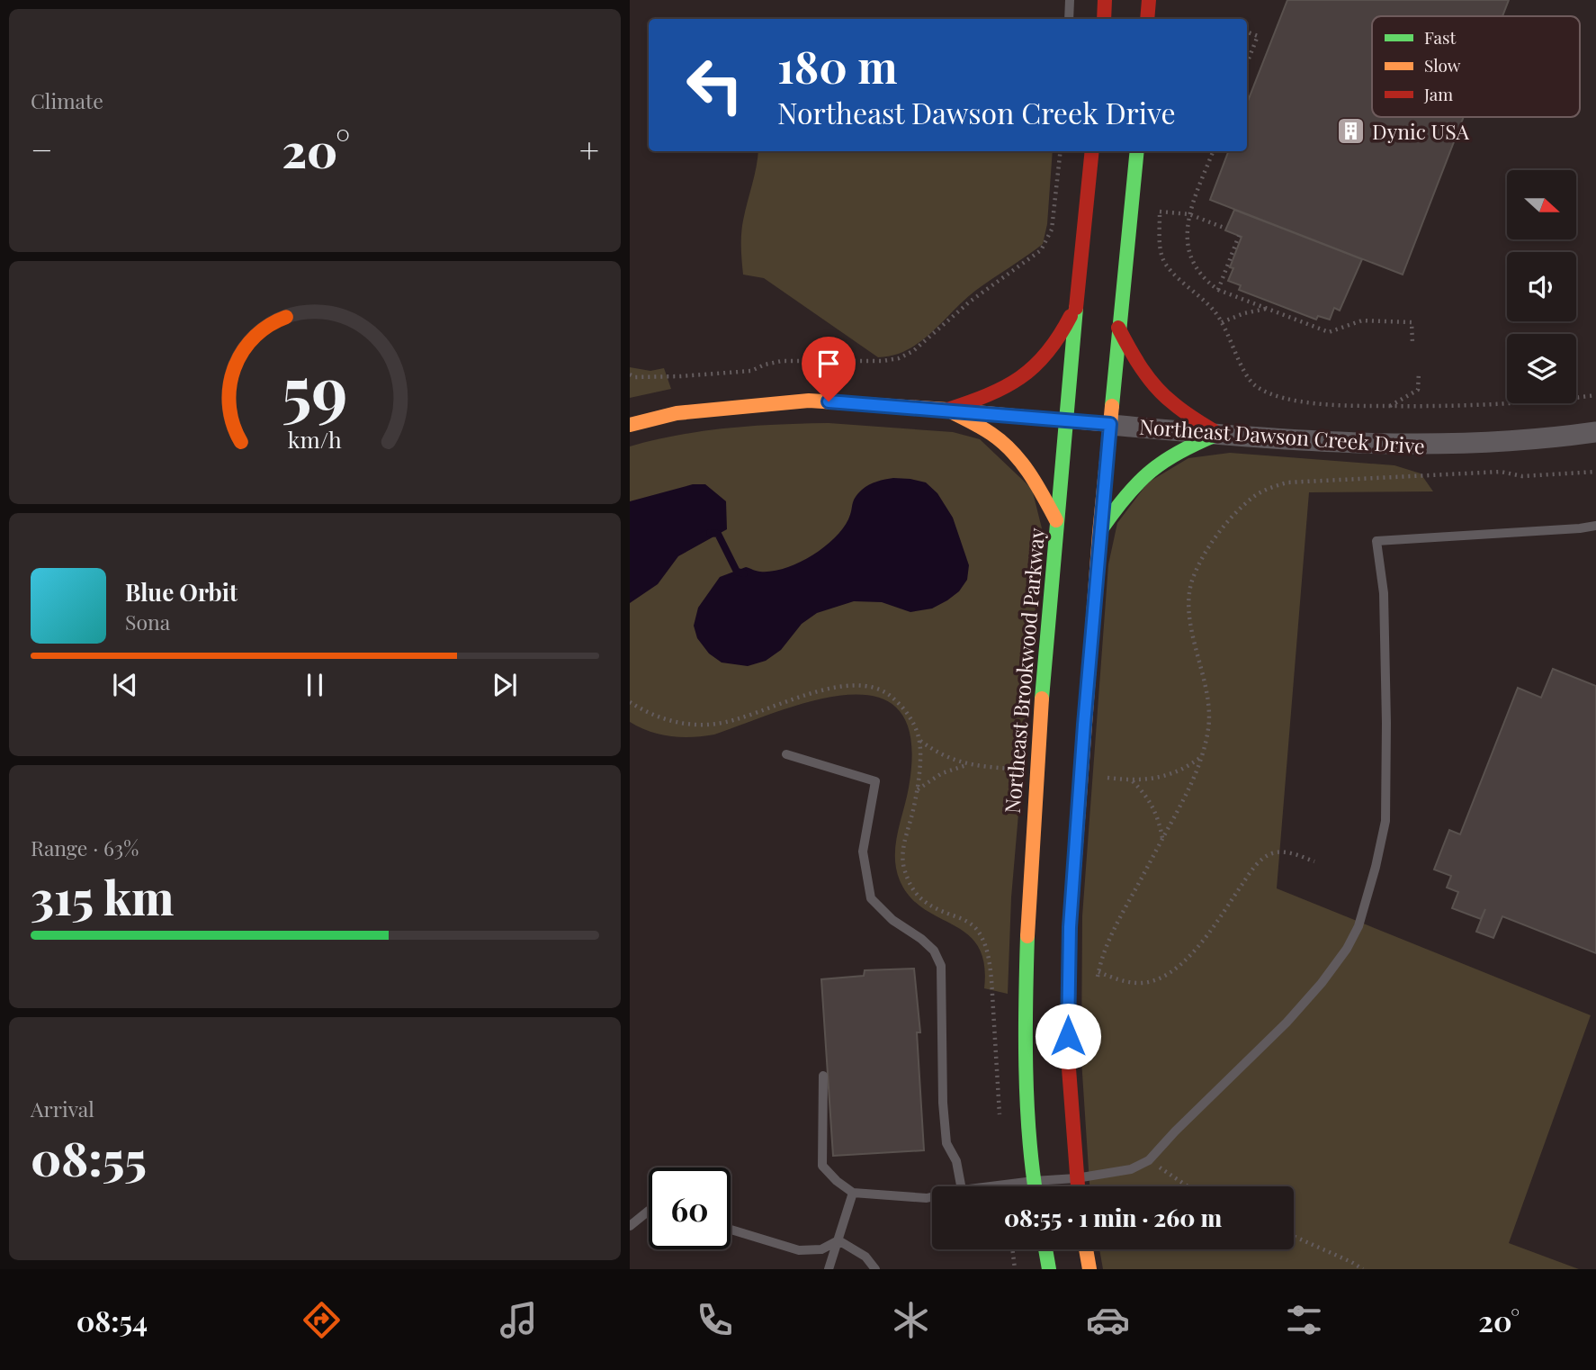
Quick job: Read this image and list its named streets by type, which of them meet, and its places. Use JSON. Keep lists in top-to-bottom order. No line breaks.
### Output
{"streets":{"main road":["Northeast Dawson Creek Drive","Northeast Brookwood Parkway"]},"crossings":[["Northeast Dawson Creek Drive","Northeast Brookwood Parkway"]],"places":{"building":["Dynic USA"]},"legend":["Fast","Slow","Jam"],"north":"right","page":{"tile":["Climate",["Range · 63%","315 km"],["Arrival","08:55"]],"turn":["180 m","Northeast Dawson Creek Drive"],"heat":["−","20°","+"],"song":["Blue Orbit","Sona"],"limit":"60","trip":"08:55 · 1 min · 260 m","tabs":["08:54","20°"],"gauge":["59","km/h"]}}
